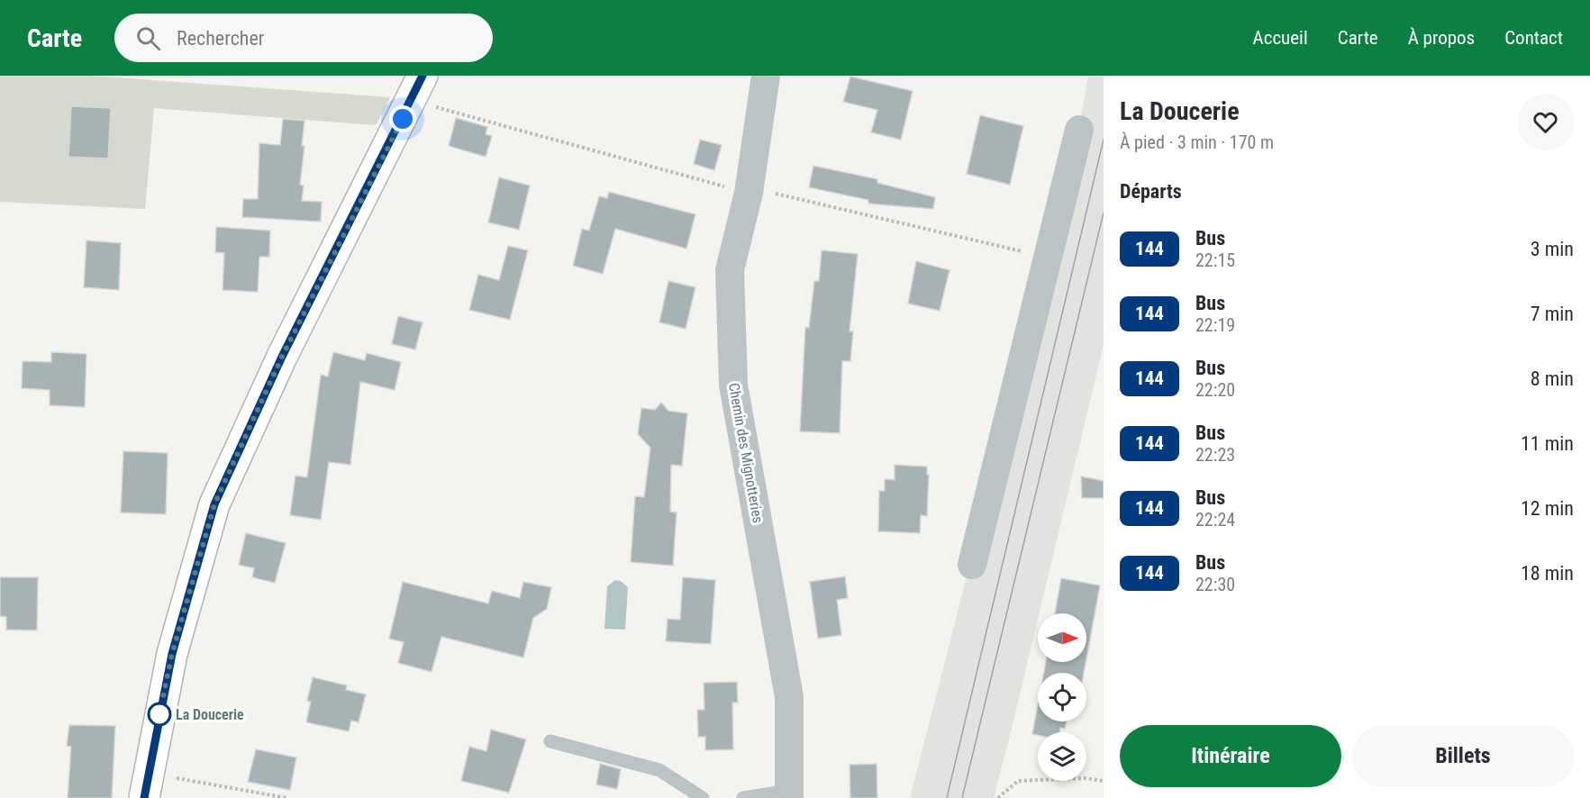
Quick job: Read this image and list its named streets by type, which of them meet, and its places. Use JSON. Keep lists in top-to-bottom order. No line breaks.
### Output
{"streets":{"street":["Chemin des Mignotteries"]},"places":["La Doucerie"],"lines":["bus line 144"],"north":"right","page":{"header":"Carte","search":"Rechercher","nav":["Accueil","Carte","À propos","Contact"],"heading":[["La Doucerie","À pied · 3 min · 170 m"],"Départs"],"list":[{"mark":"144","name":"Bus","note":"22:15","value":"3 min"},{"mark":"144","name":"Bus","note":"22:19","value":"7 min"},{"mark":"144","name":"Bus","note":"22:20","value":"8 min"},{"mark":"144","name":"Bus","note":"22:23","value":"11 min"},{"mark":"144","name":"Bus","note":"22:24","value":"12 min"},{"mark":"144","name":"Bus","note":"22:30","value":"18 min"}],"buttons":["Itinéraire","Billets"]}}
